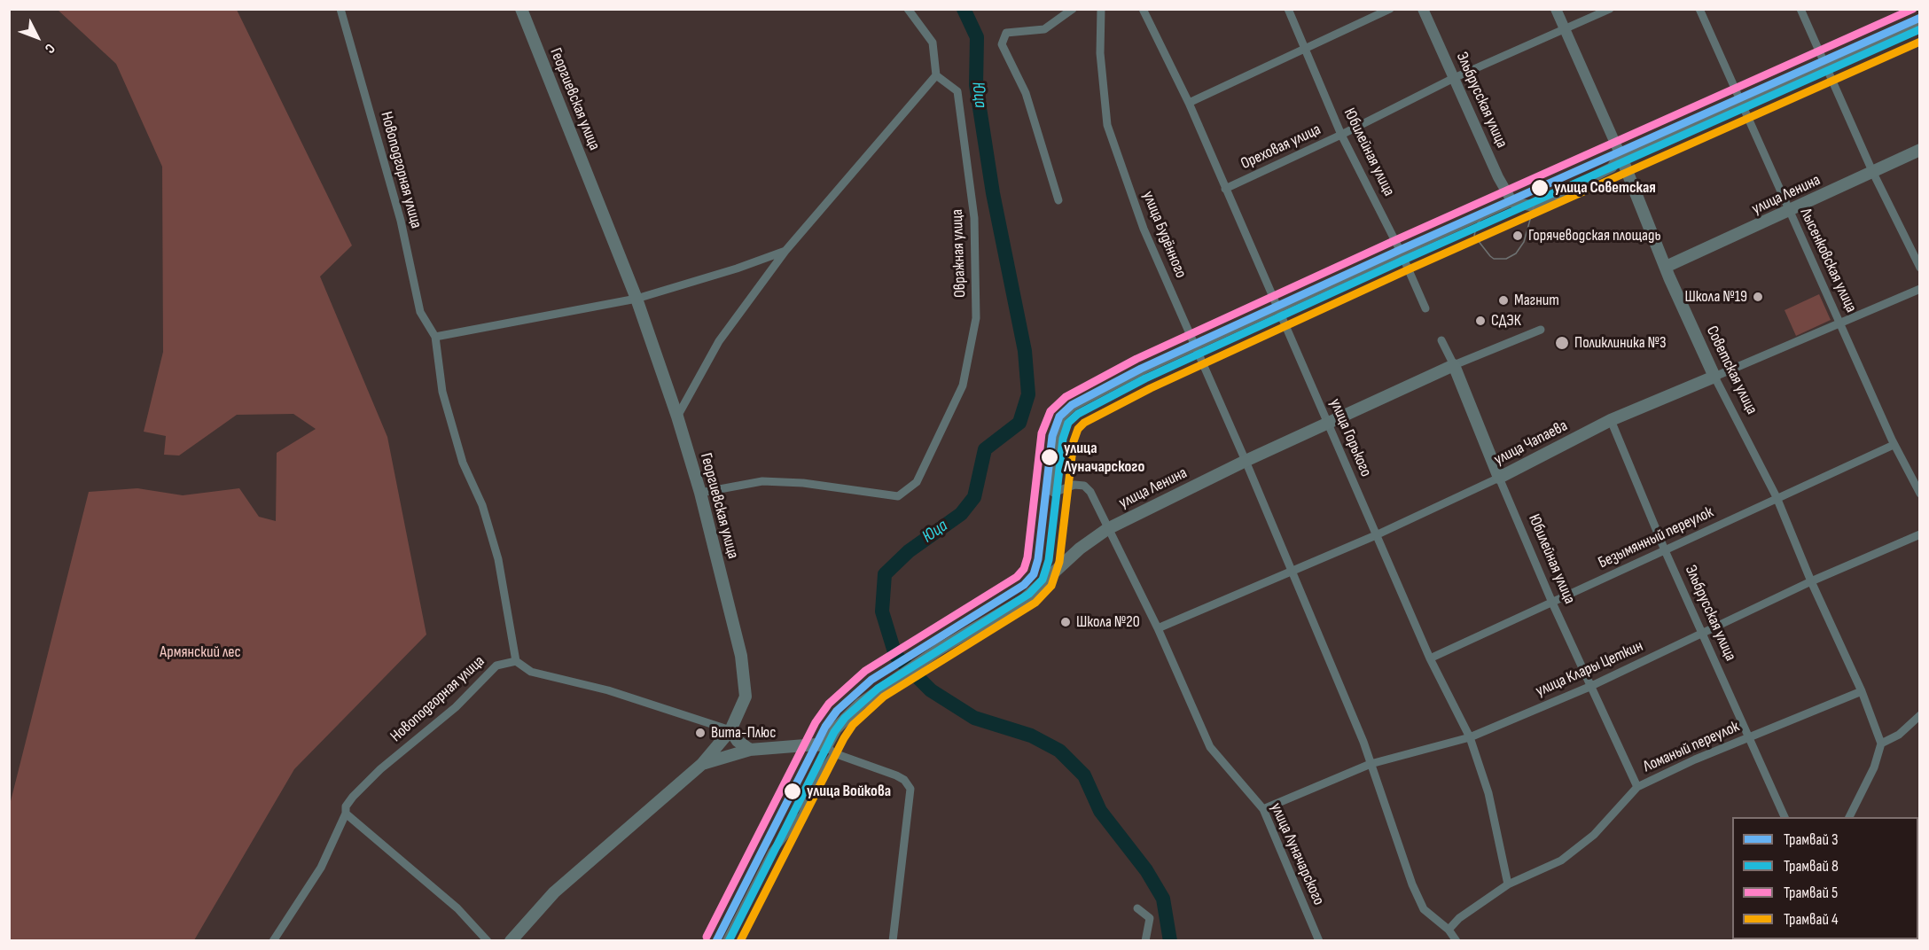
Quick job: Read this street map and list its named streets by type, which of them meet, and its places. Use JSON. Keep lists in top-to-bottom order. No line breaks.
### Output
{"streets":{"main road":["Георгиевская улица","Юбилейная улица","улица Ленина","Советская улица","улица Чапаева"],"street":["Эльбрусская улица","Ореховая улица","Новоподгорная улица","улица Будённого","Овражная улица","Лысенковская улица","улица Горького","Безымянный переулок","улица Клары Цеткин","Ломаный переулок","улица Луначарского"]},"crossings":[["Георгиевская улица","Овражная улица"],["Эльбрусская улица","Ореховая улица"],["Эльбрусская улица","улица Чапаева"],["Эльбрусская улица","Безымянный переулок"],["Эльбрусская улица","улица Клары Цеткин"],["Эльбрусская улица","Ломаный переулок"],["Ореховая улица","Юбилейная улица"],["Ореховая улица","Советская улица"],["Ореховая улица","улица Горького"],["Юбилейная улица","улица Ленина"],["Юбилейная улица","улица Чапаева"],["Юбилейная улица","Безымянный переулок"],["Юбилейная улица","улица Клары Цеткин"],["Юбилейная улица","Ломаный переулок"],["улица Ленина","улица Будённого"],["улица Ленина","Лысенковская улица"],["улица Ленина","Советская улица"],["улица Ленина","улица Горького"],["улица Ленина","улица Луначарского"],["улица Будённого","улица Чапаева"],["улица Будённого","улица Клары Цеткин"],["улица Будённого","Ломаный переулок"],["улица Будённого","улица Луначарского"],["Лысенковская улица","улица Чапаева"],["Лысенковская улица","Безымянный переулок"],["Советская улица","улица Чапаева"],["Советская улица","Безымянный переулок"],["Советская улица","улица Клары Цеткин"],["Советская улица","Ломаный переулок"],["улица Горького","улица Чапаева"],["улица Горького","Безымянный переулок"],["улица Горького","улица Клары Цеткин"],["улица Горького","Ломаный переулок"],["улица Чапаева","улица Луначарского"],["улица Клары Цеткин","улица Луначарского"]],"water":["Юца"],"parks":["Армянский лес"],"places":["улица Советская","Горячеводская площадь","Школа №19","Магнит","СДЭК","Поликлиника №3","улица Луначарского","Школа №20","Вита-Плюс","улица Войкова"],"lines":["tram line 5","tram line 3","tram line 8","tram line 4"],"legend":["Трамвай 3","Трамвай 8","Трамвай 5","Трамвай 4"],"north":"bottom right"}
